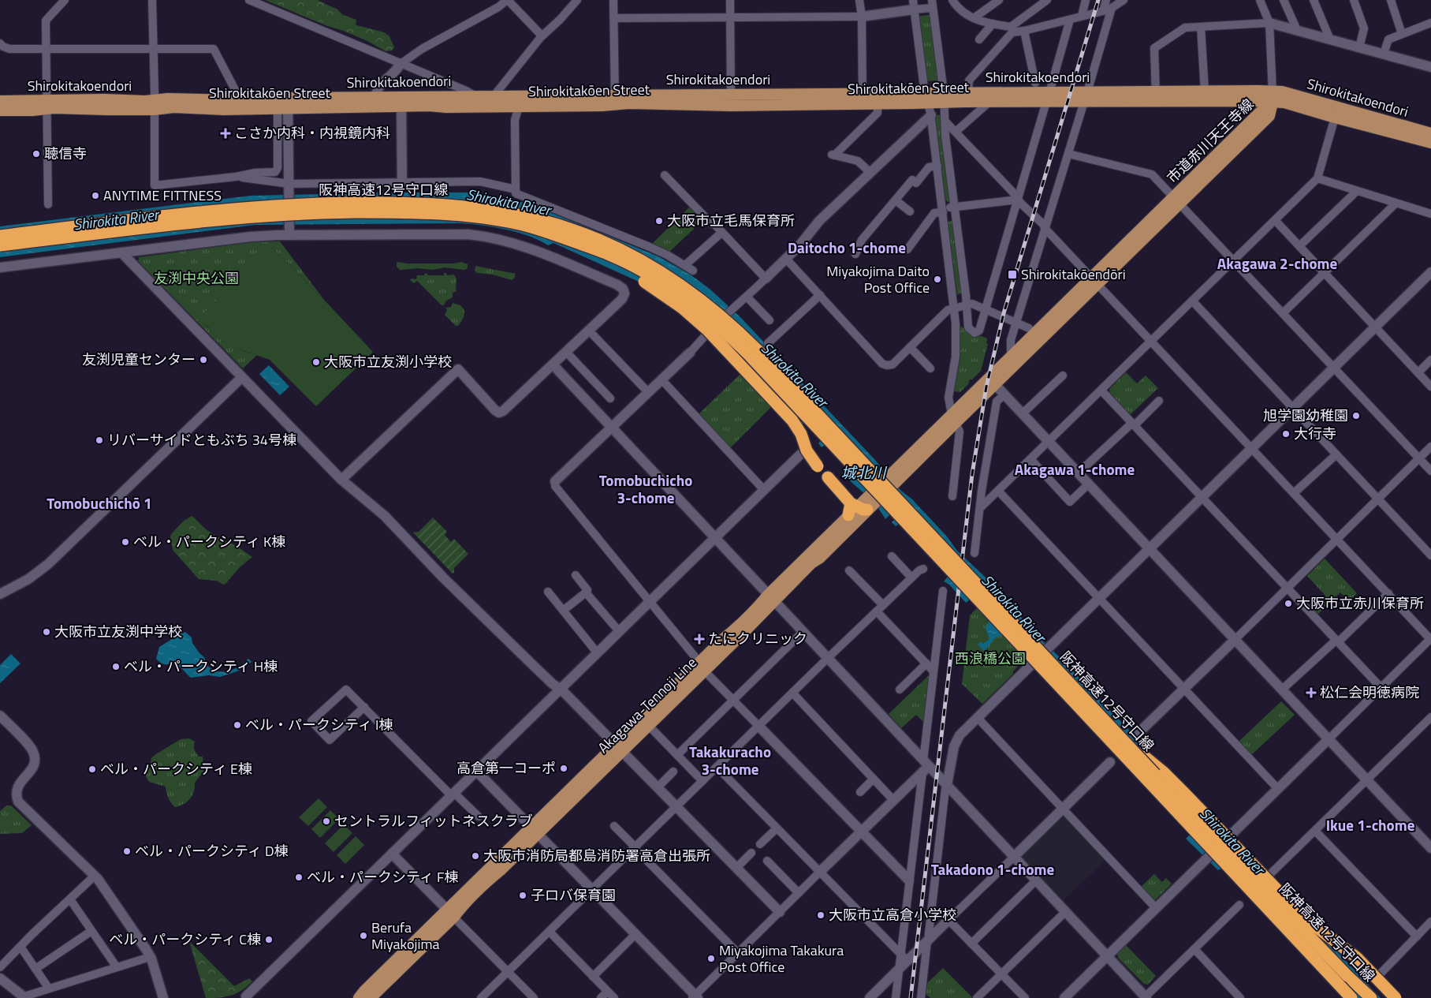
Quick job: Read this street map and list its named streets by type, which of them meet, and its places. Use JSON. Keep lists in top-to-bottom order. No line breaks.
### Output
{"streets":{"highway":["阪神高速12号守口線"],"main road":["Shirokitakoendori","Shirokitakōen Street","市道赤川天王寺線","Akagawa-Tennoji Line"]},"crossings":[["Shirokitakoendori","Shirokitakōen Street"],["Shirokitakoendori","市道赤川天王寺線"],["Shirokitakōen Street","市道赤川天王寺線"],["市道赤川天王寺線","Akagawa-Tennoji Line"]],"districts":["Daitocho 1-chome","Akagawa 2-chome","Akagawa 1-chome","Tomobuchicho 3-chome","Tomobuchichō 1","Takakuracho 3-chome","Ikue 1-chome","Takadono 1-chome"],"water":["Shirokita River","城北川"],"parks":["友渕中央公園","西浪橋公園"],"places":{"health":["こさか内科・内視鏡内科","たにクリニック","松仁会明徳病院"],"other":["聴信寺","ANYTIME FITTNESS","大阪市立毛馬保育所","Miyakojima Daito Post Office","友渕児童センター","大阪市立友渕小学校","旭学園幼稚園","大行寺","リバーサイドともぶち 34号棟","ベル・パークシティ K棟","大阪市立赤川保育所","大阪市立友渕中学校","ベル・パークシティ H棟","ベル・パークシティ I棟","高倉第一コーポ","ベル・パークシティ E棟","セントラルフィットネスクラブ","ベル・パークシティ D棟","大阪市消防局都島消防署高倉出張所","ベル・パークシティ F棟","子ロバ保育園","大阪市立高倉小学校","Berufa Miyakojima","ベル・パークシティ C棟","Miyakojima Takakura Post Office"],"transit":["Shirokitakōendōri"]}}
